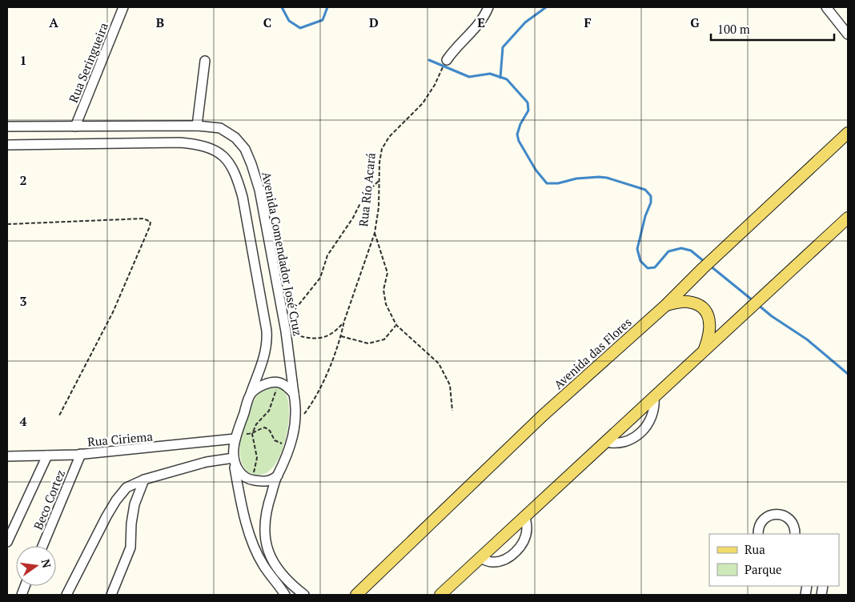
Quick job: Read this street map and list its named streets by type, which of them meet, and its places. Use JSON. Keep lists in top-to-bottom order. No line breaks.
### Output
{"streets":{"main road":["Avenida das Flores"],"street":["Rua Seringueira","Avenida Comendador José Cruz","Rua Ciriema","Beco Cortez"],"path":["Rua Río Acará"]},"crossings":[["Rua Seringueira","Avenida Comendador José Cruz"],["Rua Río Acará","Avenida Comendador José Cruz"],["Rua Ciriema","Beco Cortez"]],"legend":["Rua","Parque"],"scale_bar":"100 m","north":"right","grid":{"columns":["A","B","C","D","E","F","G"],"rows":["1","2","3","4"]}}
